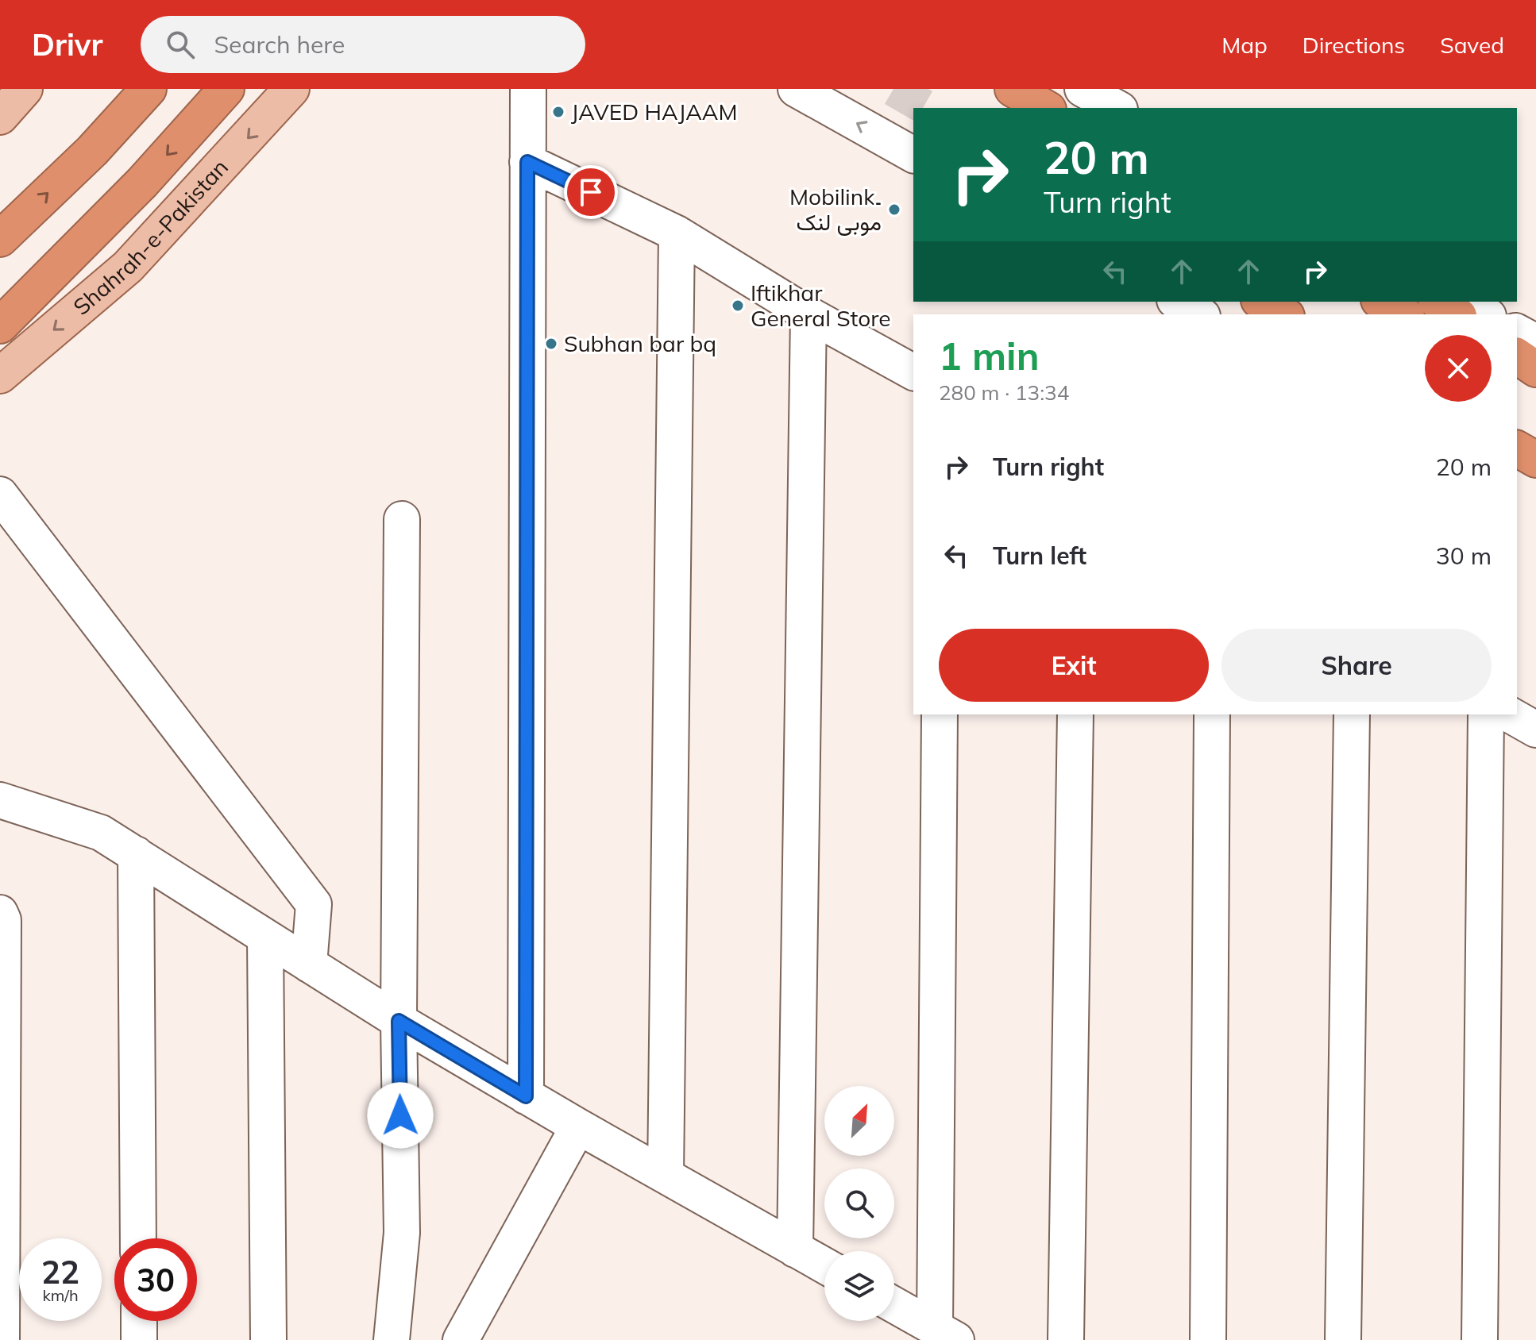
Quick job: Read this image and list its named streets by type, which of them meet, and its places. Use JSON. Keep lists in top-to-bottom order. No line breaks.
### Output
{"streets":{"main road":["Shahrah-e-Pakistan"]},"one_way":["Shahrah-e-Pakistan"],"places":["JAVED HAJAAM","Mobilink۔ موبی لنک","Iftikhar General Store","Subhan bar bq"],"north":"top right","page":{"header":"Drivr","search":"Search here","nav":["Map","Directions","Saved"],"turn":["20 m","Turn right"],"heading":["1 min","280 m · 13:34"],"list":[{"name":"Turn right","value":"20 m"},{"name":"Turn left","value":"30 m"}],"buttons":["Exit","Share"],"speed":"22 km/h","limit":"30"}}
